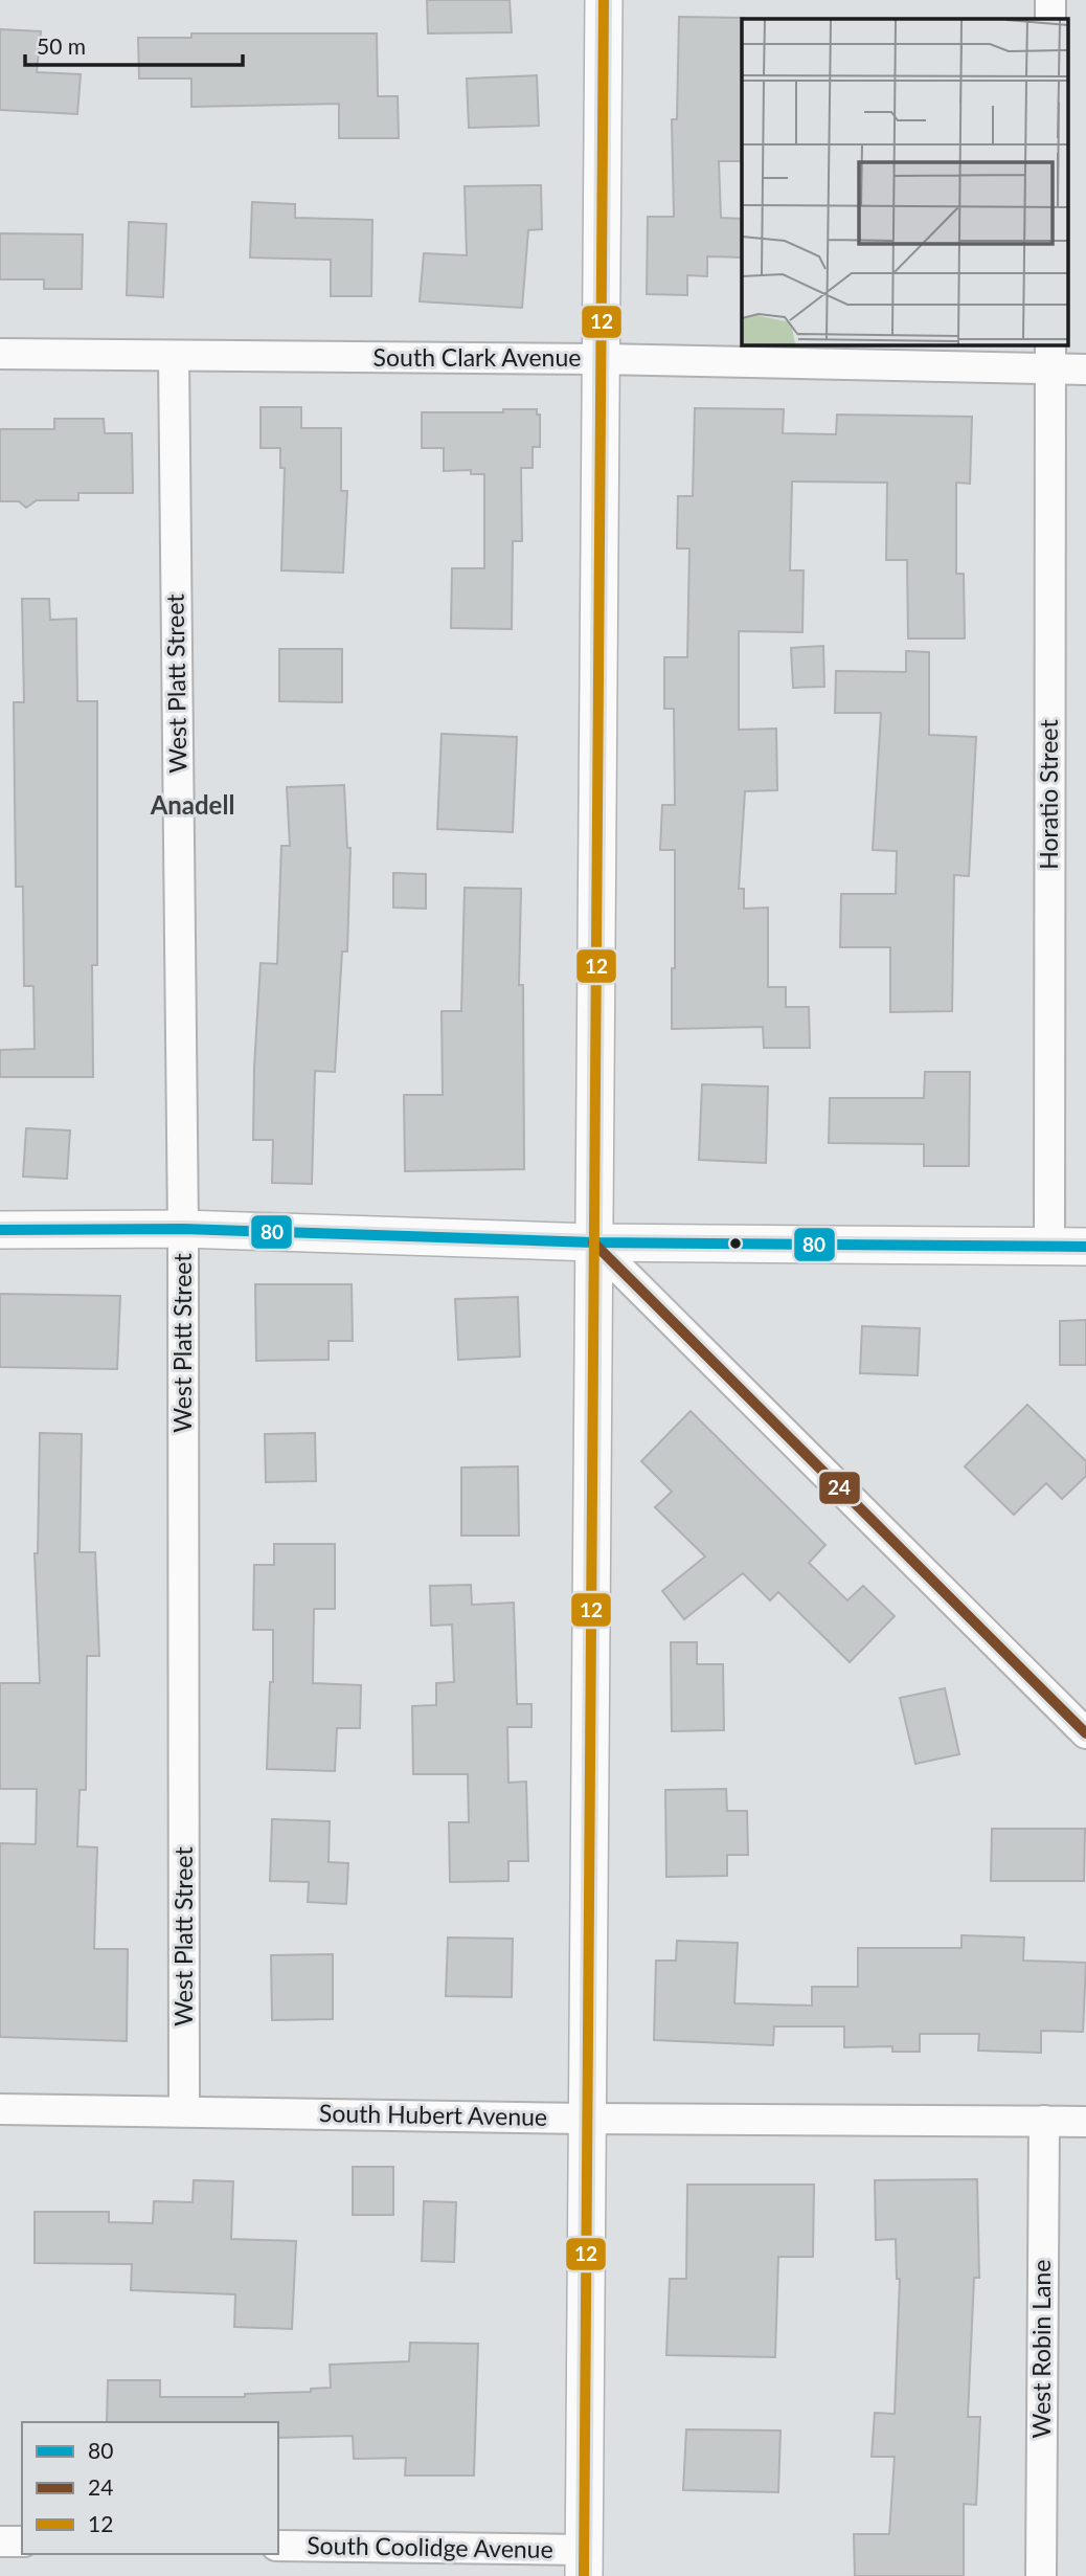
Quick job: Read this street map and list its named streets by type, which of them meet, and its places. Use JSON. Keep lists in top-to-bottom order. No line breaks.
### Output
{"streets":{"street":["South Clark Avenue","West Platt Street","Horatio Street","South Hubert Avenue","West Robin Lane","South Coolidge Avenue"]},"crossings":[["South Clark Avenue","West Platt Street"],["South Clark Avenue","Horatio Street"],["West Platt Street","South Hubert Avenue"],["South Hubert Avenue","West Robin Lane"]],"districts":["Anadell"],"lines":["transit line 12","transit line 80","transit line 24"],"legend":["80","24","12"],"scale_bar":"50 m"}
